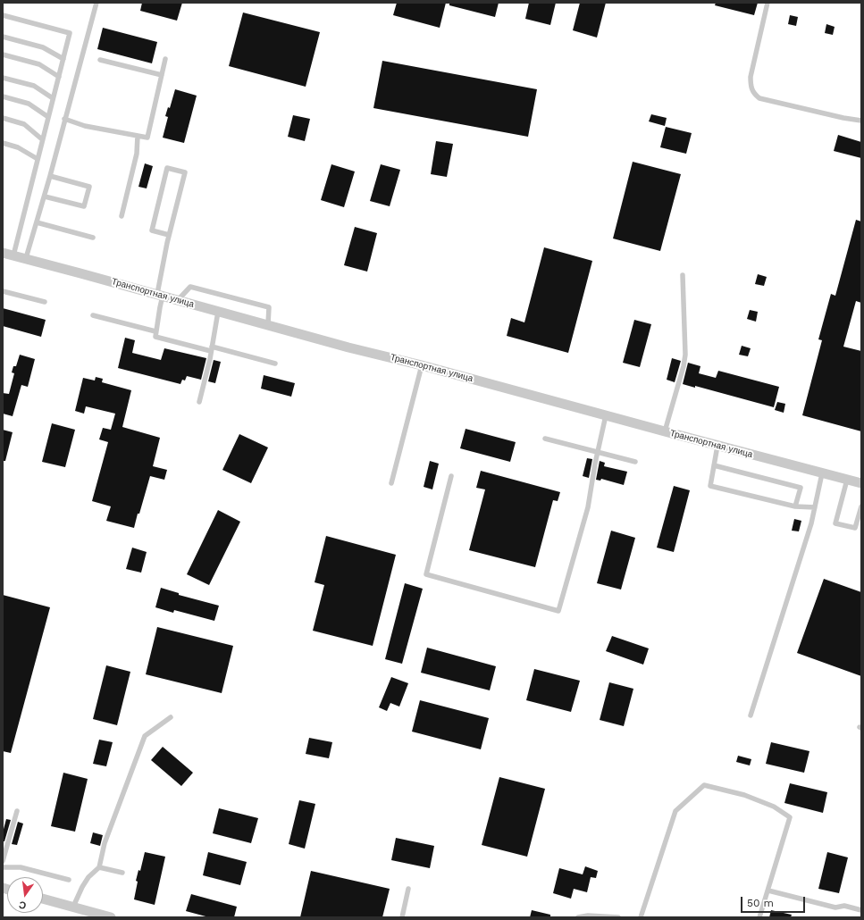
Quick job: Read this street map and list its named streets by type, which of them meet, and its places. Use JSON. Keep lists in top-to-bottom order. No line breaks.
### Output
{"streets":{"street":["Транспортная улица"]},"scale_bar":"50 m","north":"bottom"}
